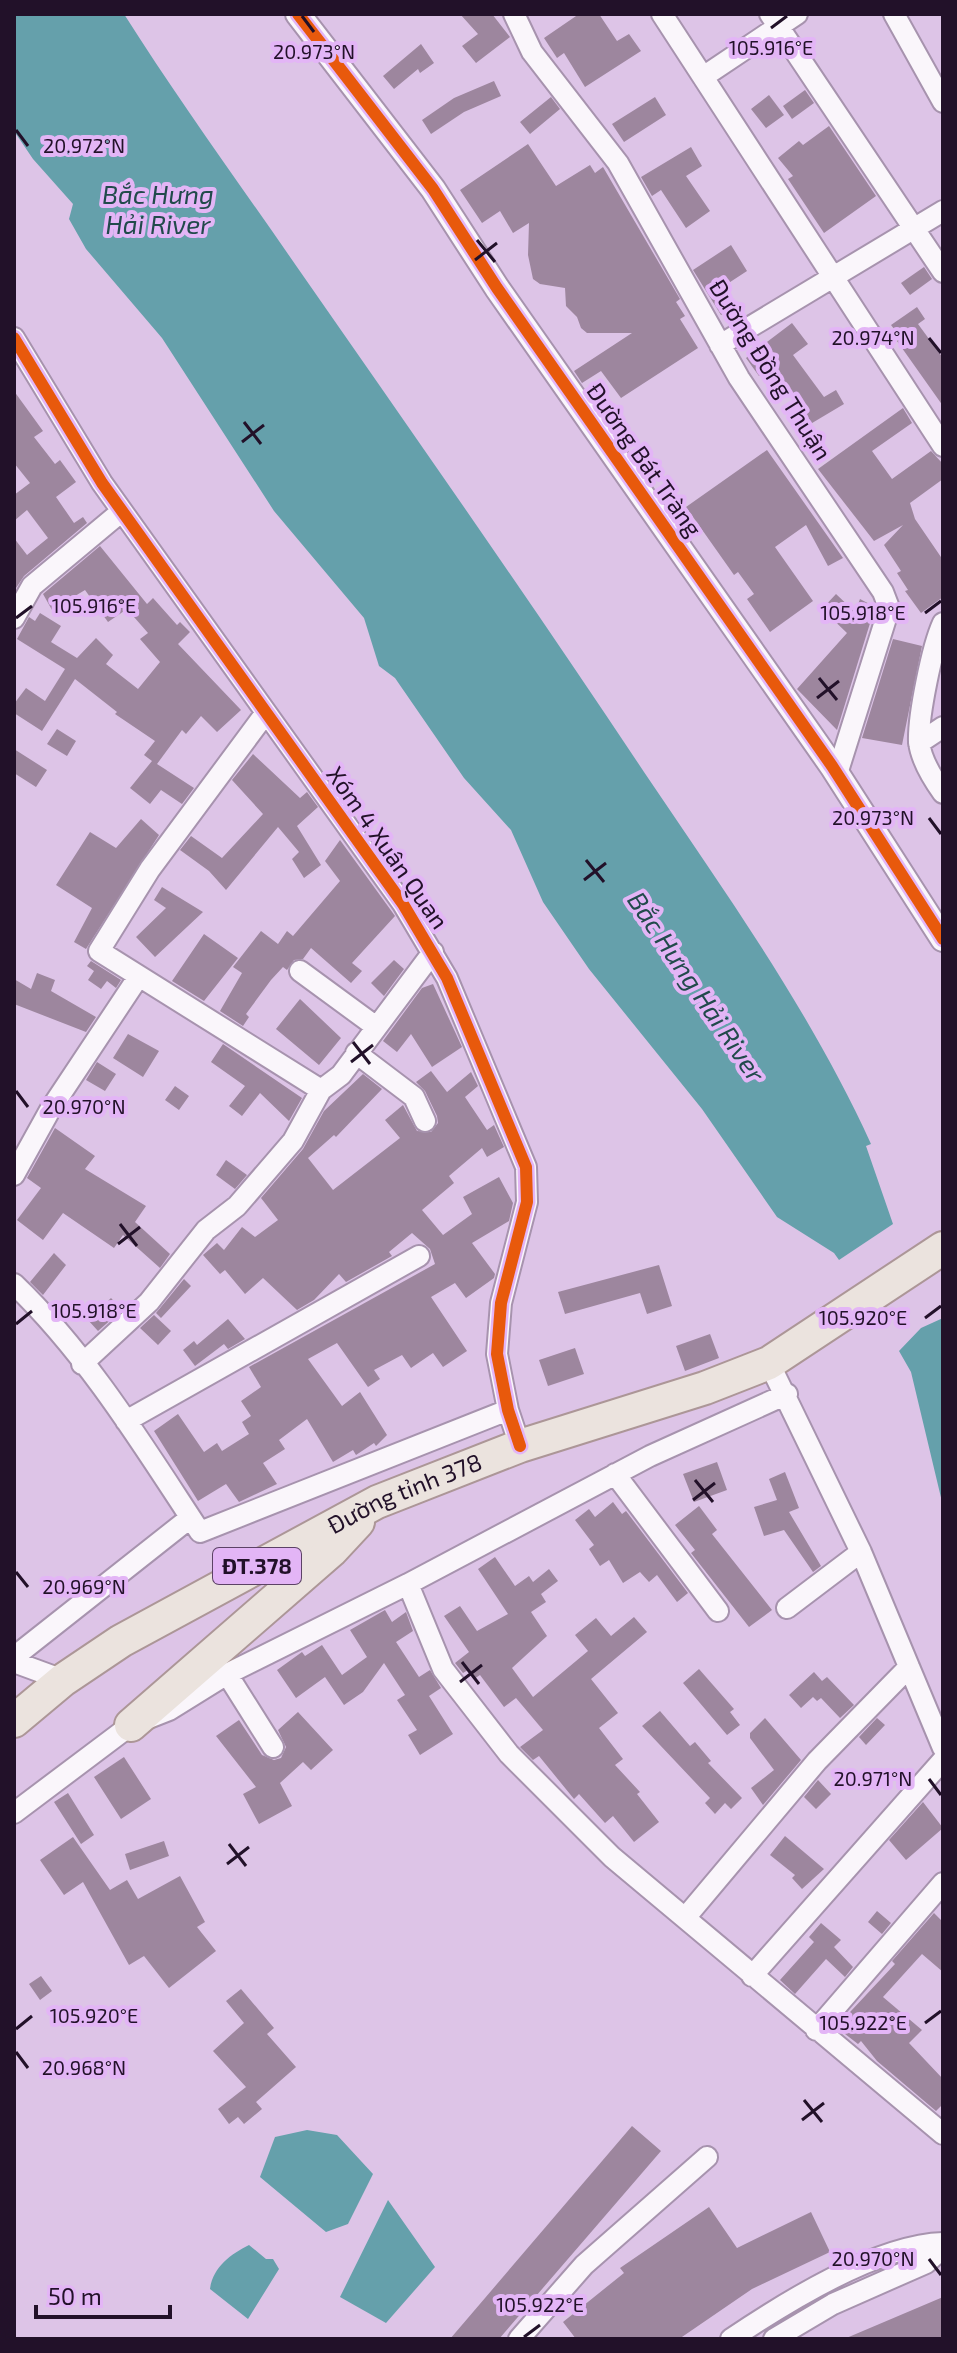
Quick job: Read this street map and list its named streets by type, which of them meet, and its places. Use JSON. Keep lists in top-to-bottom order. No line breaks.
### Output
{"streets":{"main road":["Đường tỉnh 378","ĐT.378"],"street":["Đường Đồng Thuận","Đường Bát Tràng","Xóm 4 Xuân Quan"]},"crossings":[["Đường Đồng Thuận","Đường Bát Tràng"],["Xóm 4 Xuân Quan","Đường tỉnh 378"],["Đường tỉnh 378","ĐT.378"]],"water":["Bắc Hưng Hải River"],"scale_bar":"50 m","coordinates":["105.916°E","20.973°N","20.972°N","20.974°N","105.918°E","20.970°N","105.920°E","20.969°N","20.971°N","105.922°E","20.968°N"]}
